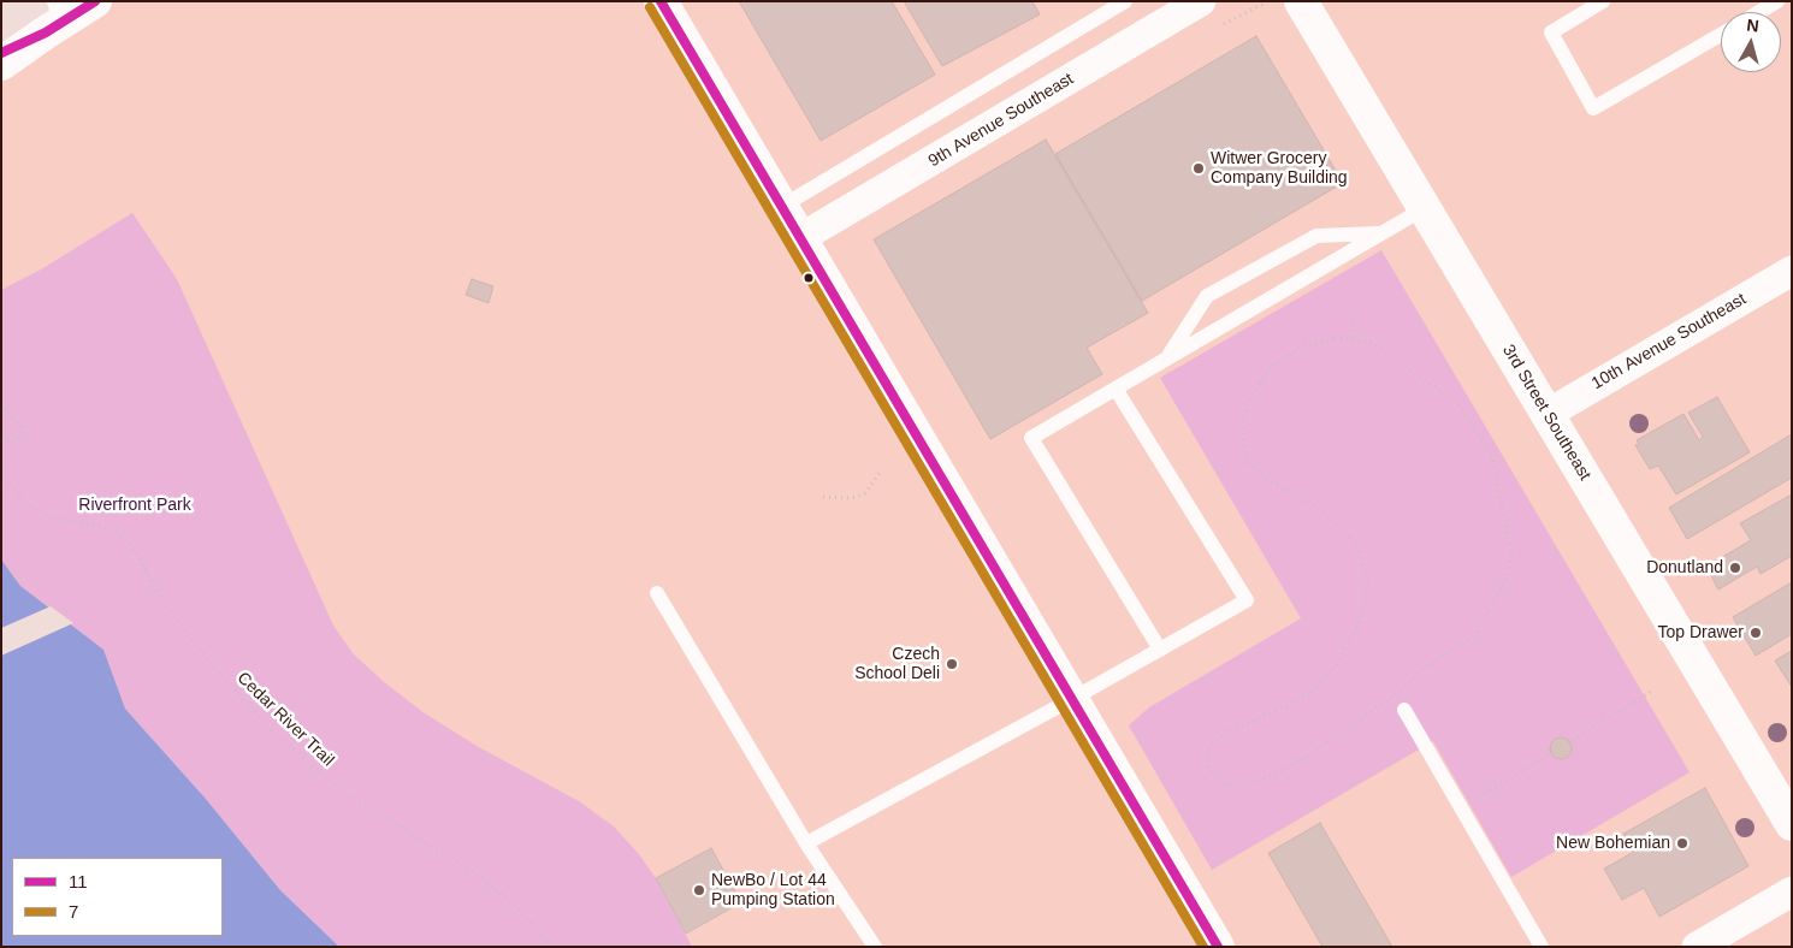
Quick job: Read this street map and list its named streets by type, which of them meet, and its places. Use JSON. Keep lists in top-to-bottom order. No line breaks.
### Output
{"streets":{"street":["9th Avenue Southeast","10th Avenue Southeast","3rd Street Southeast"],"path":["Cedar River Trail"]},"crossings":[["10th Avenue Southeast","3rd Street Southeast"]],"parks":["Riverfront Park"],"places":["Witwer Grocery Company Building","Donutland","Top Drawer","Czech School Deli","New Bohemian","NewBo / Lot 44 Pumping Station"],"lines":["transit line 11","transit line 7"],"legend":["11","7"],"north":"top"}
